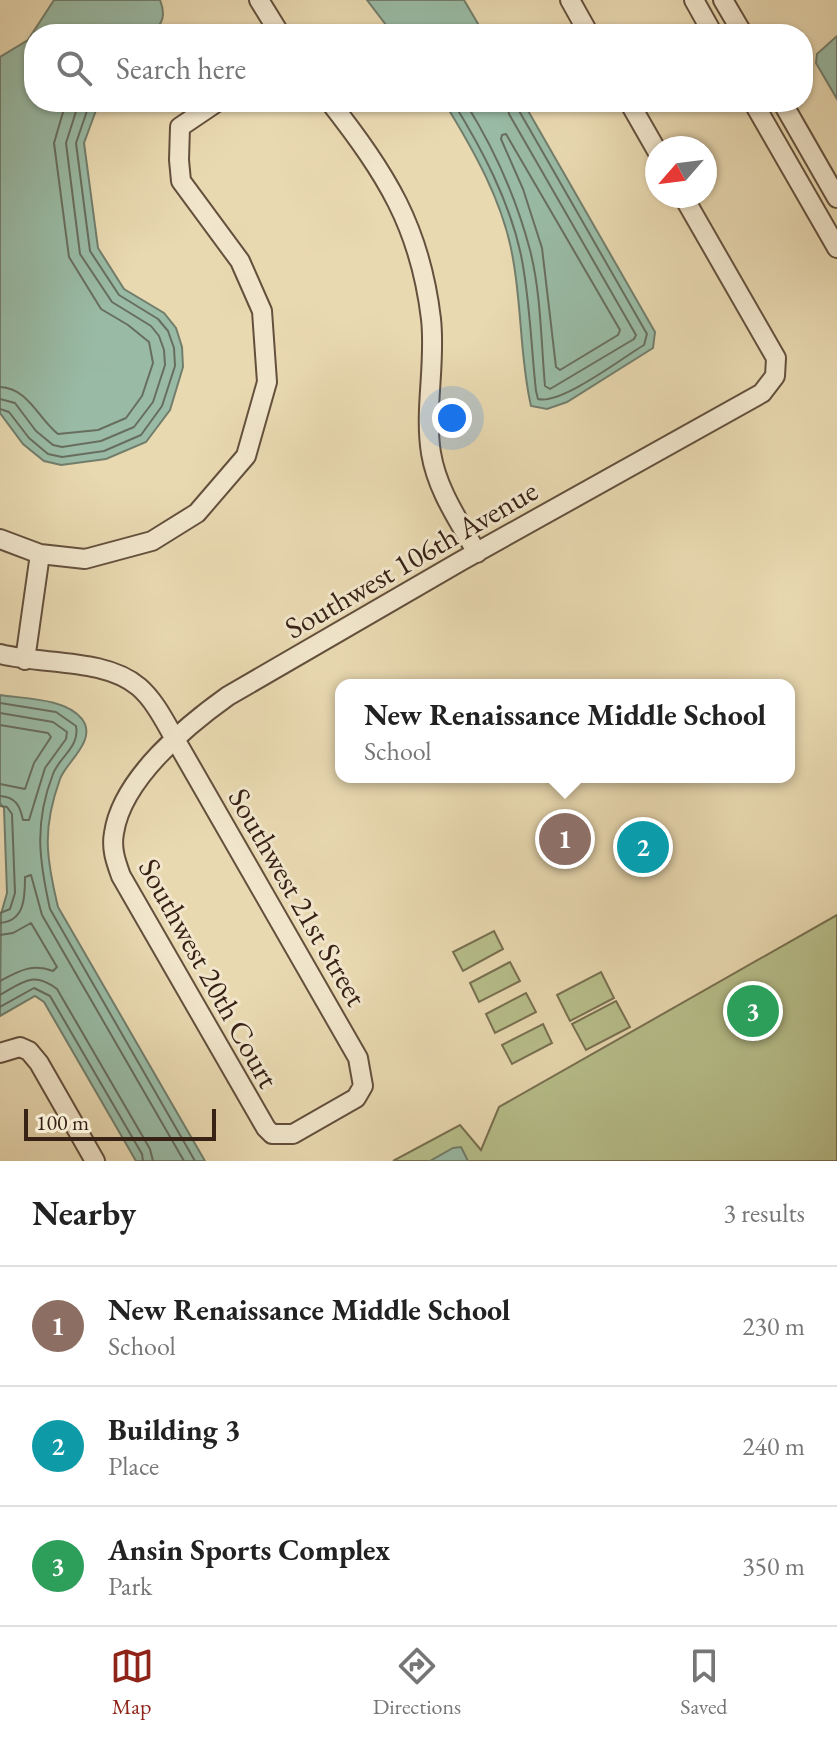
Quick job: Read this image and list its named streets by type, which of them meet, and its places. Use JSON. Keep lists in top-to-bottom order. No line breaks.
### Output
{"streets":{"street":["Southwest 106th Avenue","Southwest 21st Street","Southwest 20th Court"]},"crossings":[["Southwest 106th Avenue","Southwest 21st Street"],["Southwest 106th Avenue","Southwest 20th Court"],["Southwest 21st Street","Southwest 20th Court"]],"scale_bar":"100 m","north":"bottom left","page":{"search":"Search here","popup":["New Renaissance Middle School","School"],"pins":["1","2","3"],"scale":"100 m","heading":["Nearby","3 results"],"list":[{"mark":"1","name":"New Renaissance Middle School","note":"School","value":"230 m"},{"mark":"2","name":"Building 3","note":"Place","value":"240 m"},{"mark":"3","name":"Ansin Sports Complex","note":"Park","value":"350 m"}],"nav":["Map","Directions","Saved"]}}
